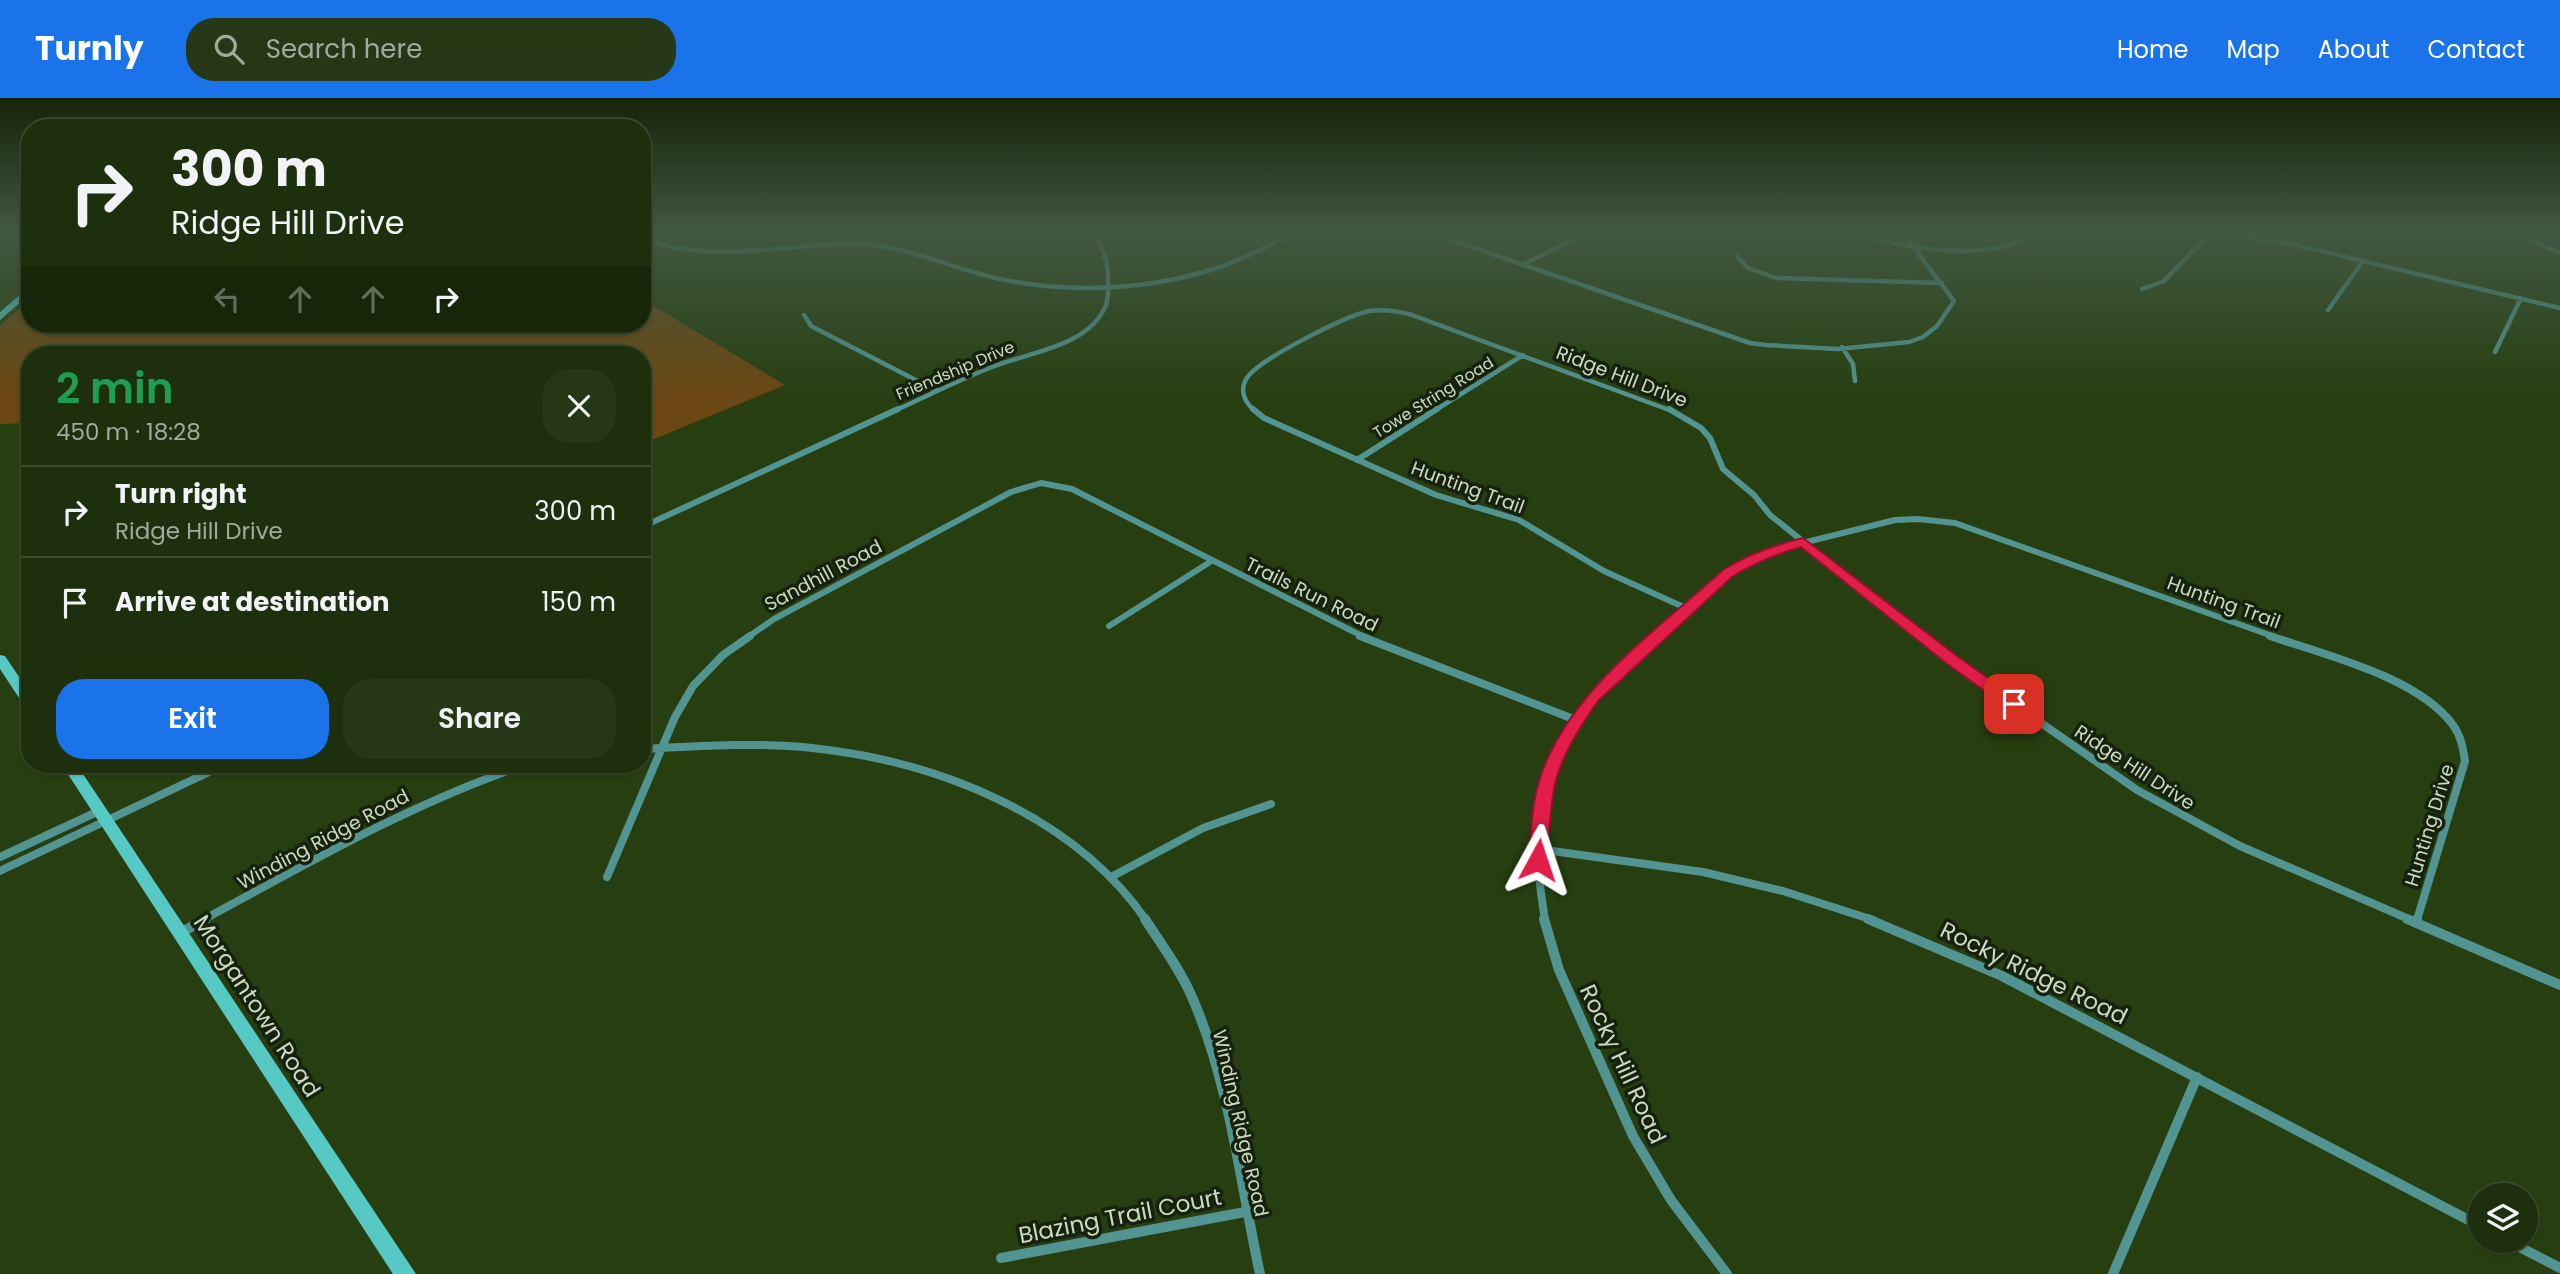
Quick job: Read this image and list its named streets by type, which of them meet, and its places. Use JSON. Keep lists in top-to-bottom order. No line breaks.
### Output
{"streets":{"main road":["Morgantown Road"],"street":["Friendship Drive","Ridge Hill Drive","Towe String Road","Hunting Trail","Sandhill Road","Trails Run Road","Hunting Drive","Winding Ridge Road","Rocky Ridge Road","Rocky Hill Road","Blazing Trail Court"]},"crossings":[["Ridge Hill Drive","Towe String Road"],["Ridge Hill Drive","Hunting Trail"],["Ridge Hill Drive","Hunting Drive"],["Towe String Road","Hunting Trail"],["Hunting Trail","Hunting Drive"],["Hunting Trail","Rocky Hill Road"],["Sandhill Road","Trails Run Road"],["Sandhill Road","Winding Ridge Road"],["Trails Run Road","Rocky Hill Road"],["Winding Ridge Road","Morgantown Road"],["Winding Ridge Road","Blazing Trail Court"],["Rocky Ridge Road","Rocky Hill Road"]],"page":{"header":"Turnly","search":"Search here","nav":["Home","Map","About","Contact"],"turn":["300 m","Ridge Hill Drive"],"heading":["2 min","450 m · 18:28"],"list":[{"name":"Turn right","note":"Ridge Hill Drive","value":"300 m"},{"name":"Arrive at destination","value":"150 m"}],"buttons":["Exit","Share"]}}
